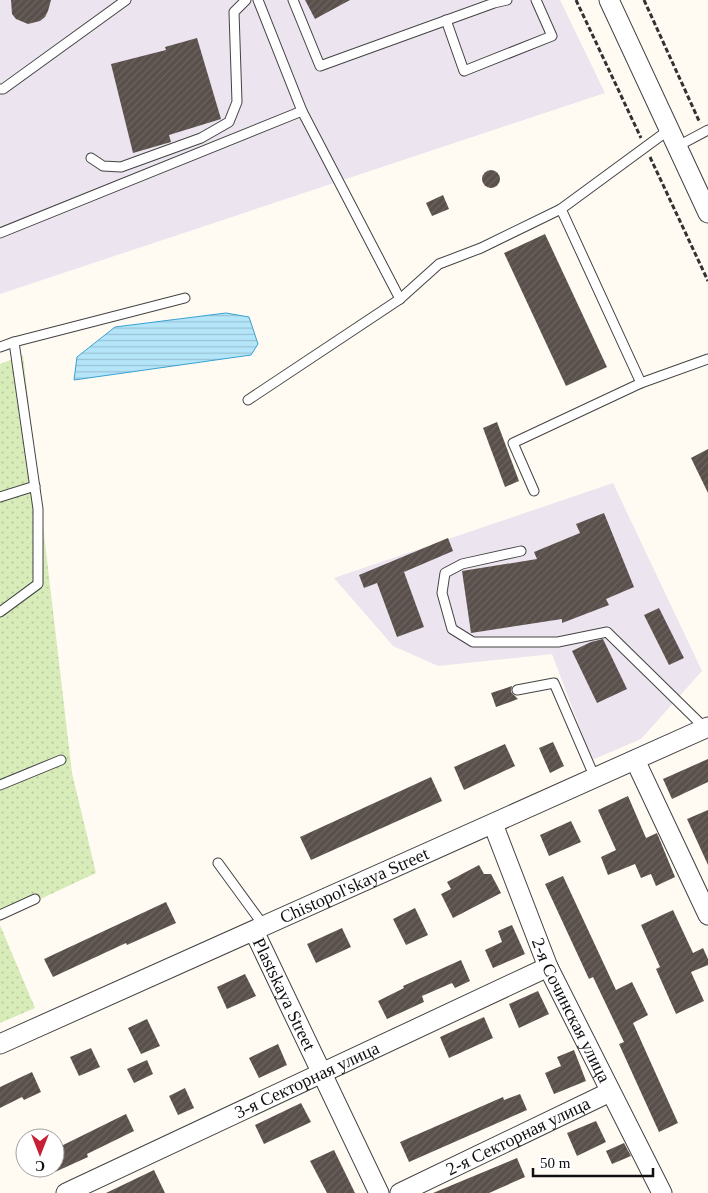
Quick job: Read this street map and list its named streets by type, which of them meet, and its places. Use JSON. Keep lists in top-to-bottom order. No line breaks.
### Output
{"streets":{"street":["Chistopol'skaya Street","Plastskaya Street","2-я Сочинская улица","3-я Секторная улица","2-я Секторная улица"]},"crossings":[["Chistopol'skaya Street","Plastskaya Street"],["Chistopol'skaya Street","2-я Сочинская улица"],["Plastskaya Street","3-я Секторная улица"],["2-я Сочинская улица","3-я Секторная улица"],["2-я Сочинская улица","2-я Секторная улица"]],"scale_bar":"50 m","north":"bottom"}
